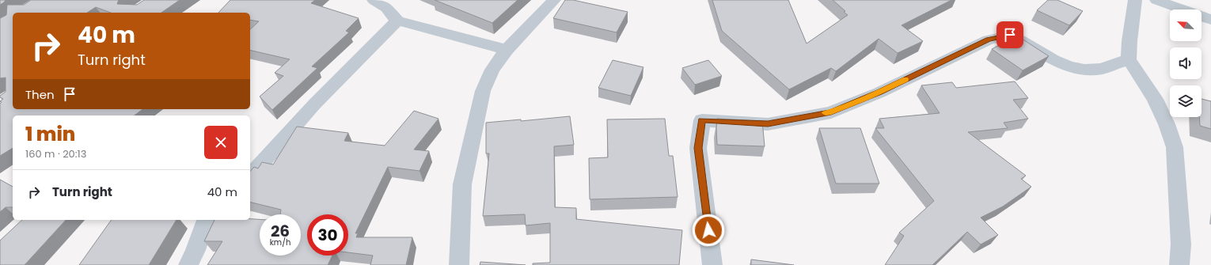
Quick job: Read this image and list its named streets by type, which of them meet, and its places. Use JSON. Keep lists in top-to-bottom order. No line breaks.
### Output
{"north":"top left","page":{"turn":["40 m","Turn right"],"then":"Then","heading":["1 min","160 m · 20:13"],"list":[{"name":"Turn right","value":"40 m"}],"speed":"26 km/h","limit":"30"}}
